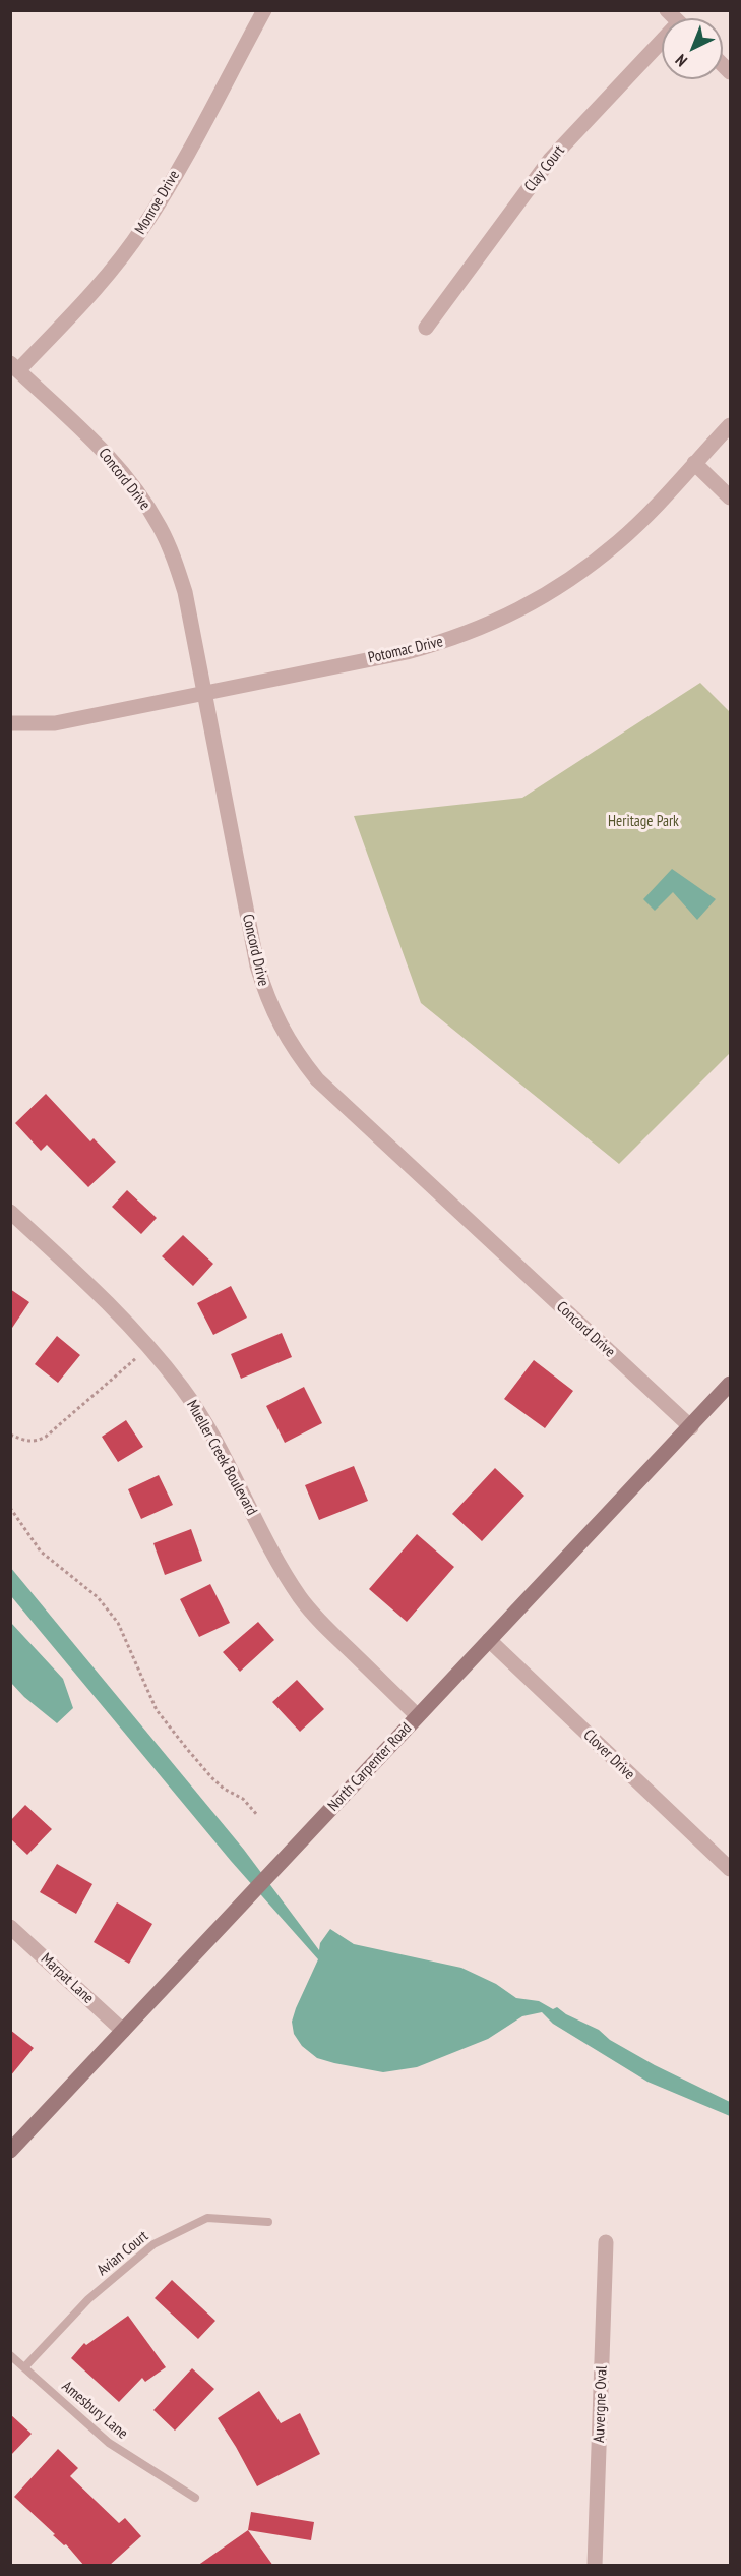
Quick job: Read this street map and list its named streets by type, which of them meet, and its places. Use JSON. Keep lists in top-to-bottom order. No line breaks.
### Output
{"streets":{"street":["Clay Court","Monroe Drive","Concord Drive","Potomac Drive","Mueller Creek Boulevard","Clover Drive","North Carpenter Road","Marpat Lane","Auvergne Oval"],"lane":["Avian Court","Amesbury Lane"]},"crossings":[["Monroe Drive","Concord Drive"],["Concord Drive","Potomac Drive"],["Concord Drive","North Carpenter Road"],["Mueller Creek Boulevard","North Carpenter Road"],["Clover Drive","North Carpenter Road"],["North Carpenter Road","Marpat Lane"],["Avian Court","Amesbury Lane"]],"parks":["Heritage Park"],"north":"bottom left"}
